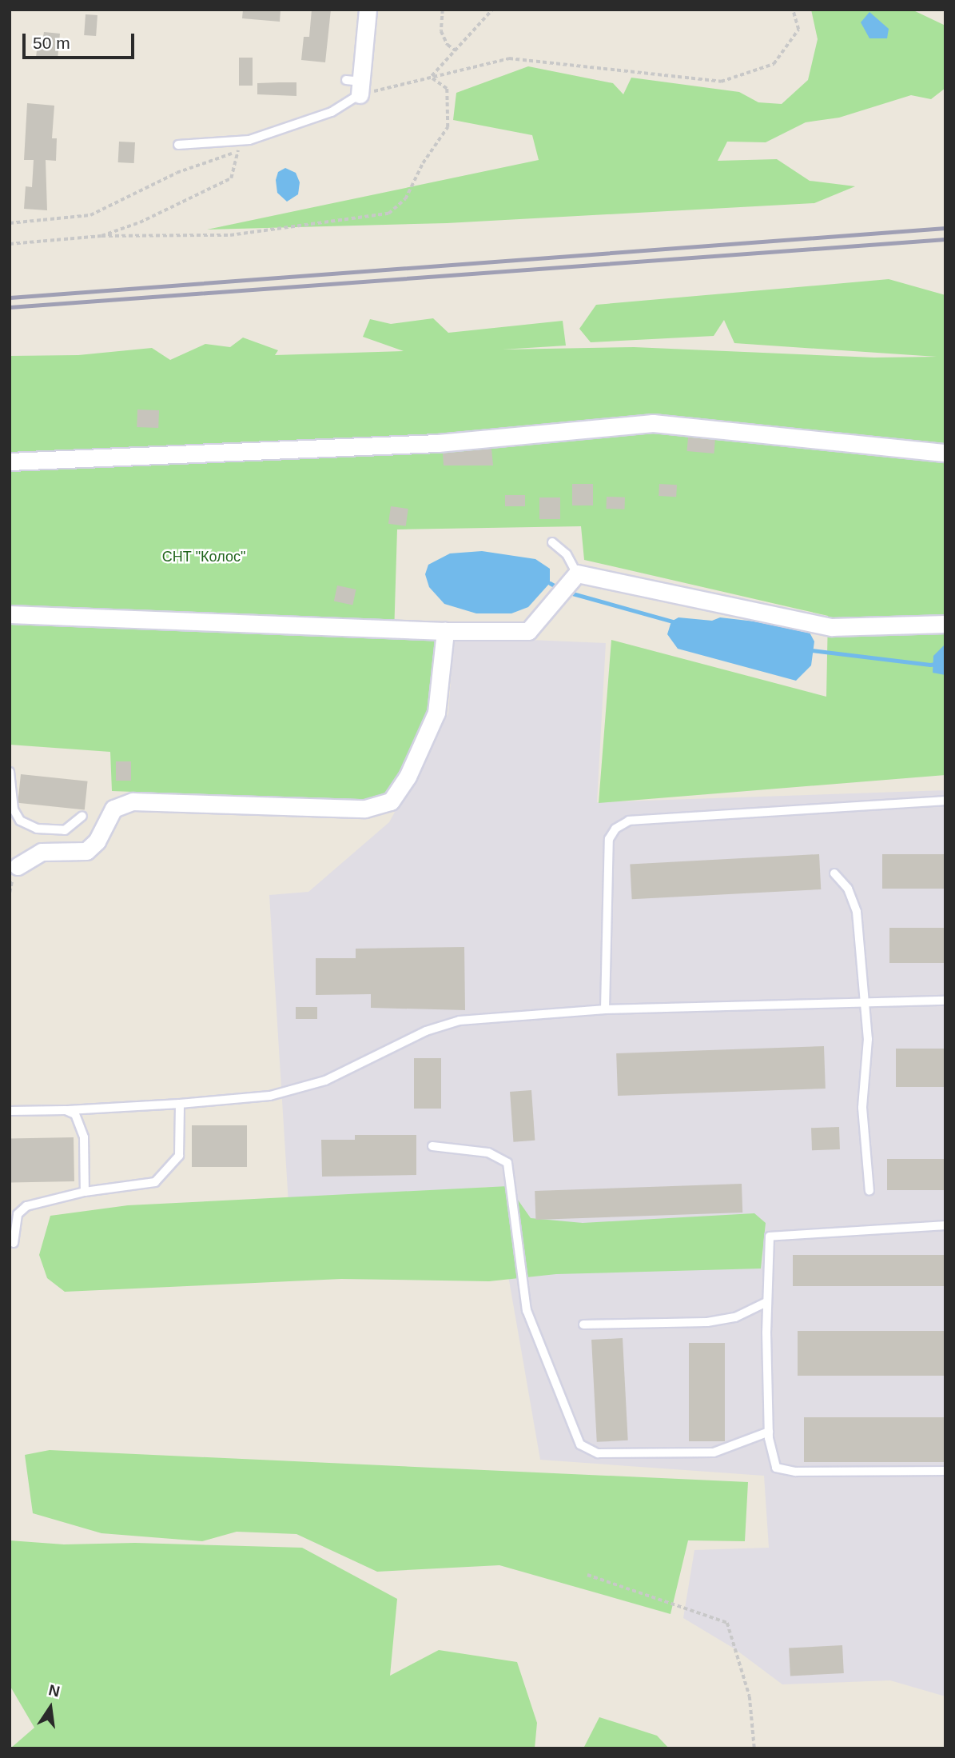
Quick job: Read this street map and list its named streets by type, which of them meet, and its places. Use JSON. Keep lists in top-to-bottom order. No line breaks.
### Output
{"parks":["СНТ \"Колос\""],"scale_bar":"50 m","north":"top"}
